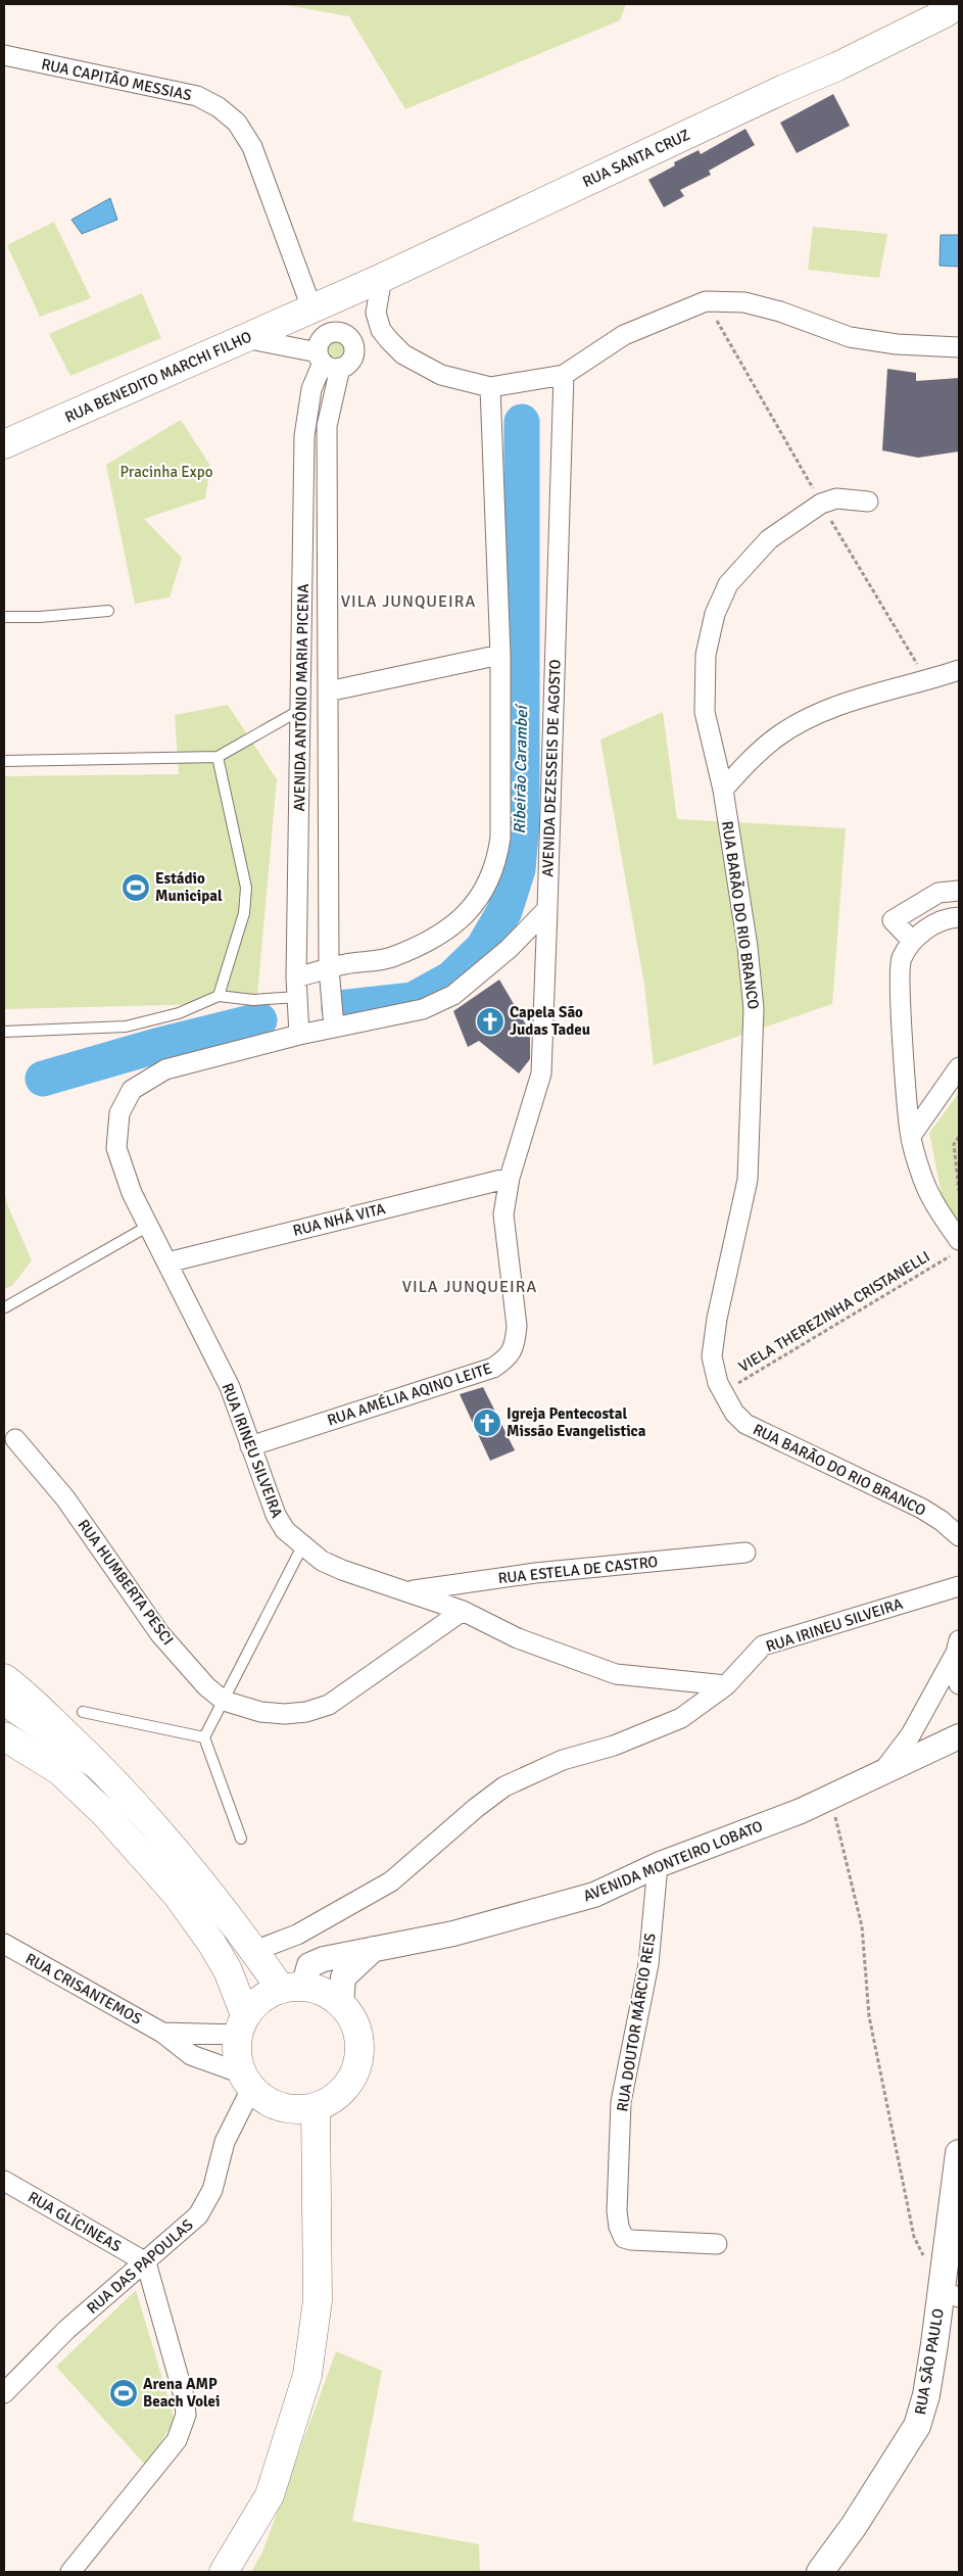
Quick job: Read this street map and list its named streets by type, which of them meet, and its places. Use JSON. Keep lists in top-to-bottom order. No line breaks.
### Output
{"streets":{"main road":["RUA SANTA CRUZ","RUA BENEDITO MARCHI FILHO","RUA SÃO PAULO"],"street":["RUA CAPITÃO MESSIAS","AVENIDA ANTÔNIO MARIA PICENA","AVENIDA DEZESSEIS DE AGOSTO","RUA BARÃO DO RIO BRANCO","RUA NHÁ VITA","RUA AMÉLIA AQINO LEITE","RUA IRINEU SILVEIRA","RUA ESTELA DE CASTRO","RUA HUMBERTA PESCI","AVENIDA MONTEIRO LOBATO","RUA CRISANTEMOS","RUA DOUTOR MÁRCIO REIS","RUA GLÍCINEAS","RUA DAS PAPOULAS"],"path":["VIELA THEREZINHA CRISTANELLI"]},"crossings":[["RUA CAPITÃO MESSIAS","RUA SANTA CRUZ"],["RUA CAPITÃO MESSIAS","RUA BENEDITO MARCHI FILHO"],["RUA SANTA CRUZ","RUA BENEDITO MARCHI FILHO"],["AVENIDA ANTÔNIO MARIA PICENA","RUA IRINEU SILVEIRA"],["AVENIDA DEZESSEIS DE AGOSTO","RUA NHÁ VITA"],["AVENIDA DEZESSEIS DE AGOSTO","RUA AMÉLIA AQINO LEITE"],["RUA BARÃO DO RIO BRANCO","VIELA THEREZINHA CRISTANELLI"],["RUA NHÁ VITA","RUA AMÉLIA AQINO LEITE"],["RUA NHÁ VITA","RUA IRINEU SILVEIRA"],["RUA AMÉLIA AQINO LEITE","RUA IRINEU SILVEIRA"],["RUA IRINEU SILVEIRA","RUA ESTELA DE CASTRO"],["RUA IRINEU SILVEIRA","RUA HUMBERTA PESCI"],["AVENIDA MONTEIRO LOBATO","RUA CRISANTEMOS"],["AVENIDA MONTEIRO LOBATO","RUA DOUTOR MÁRCIO REIS"],["AVENIDA MONTEIRO LOBATO","RUA DAS PAPOULAS"],["RUA CRISANTEMOS","RUA DAS PAPOULAS"],["RUA GLÍCINEAS","RUA DAS PAPOULAS"]],"districts":["VILA JUNQUEIRA","VILA JUNQUEIRA"],"water":["Ribeirão Carambeí"],"parks":["Pracinha Expo"],"places":{"sports":["Estádio Municipal","Arena AMP Beach Volei"],"church":["Capela São Judas Tadeu","Igreja Pentecostal Missão Evangelistica"]}}
